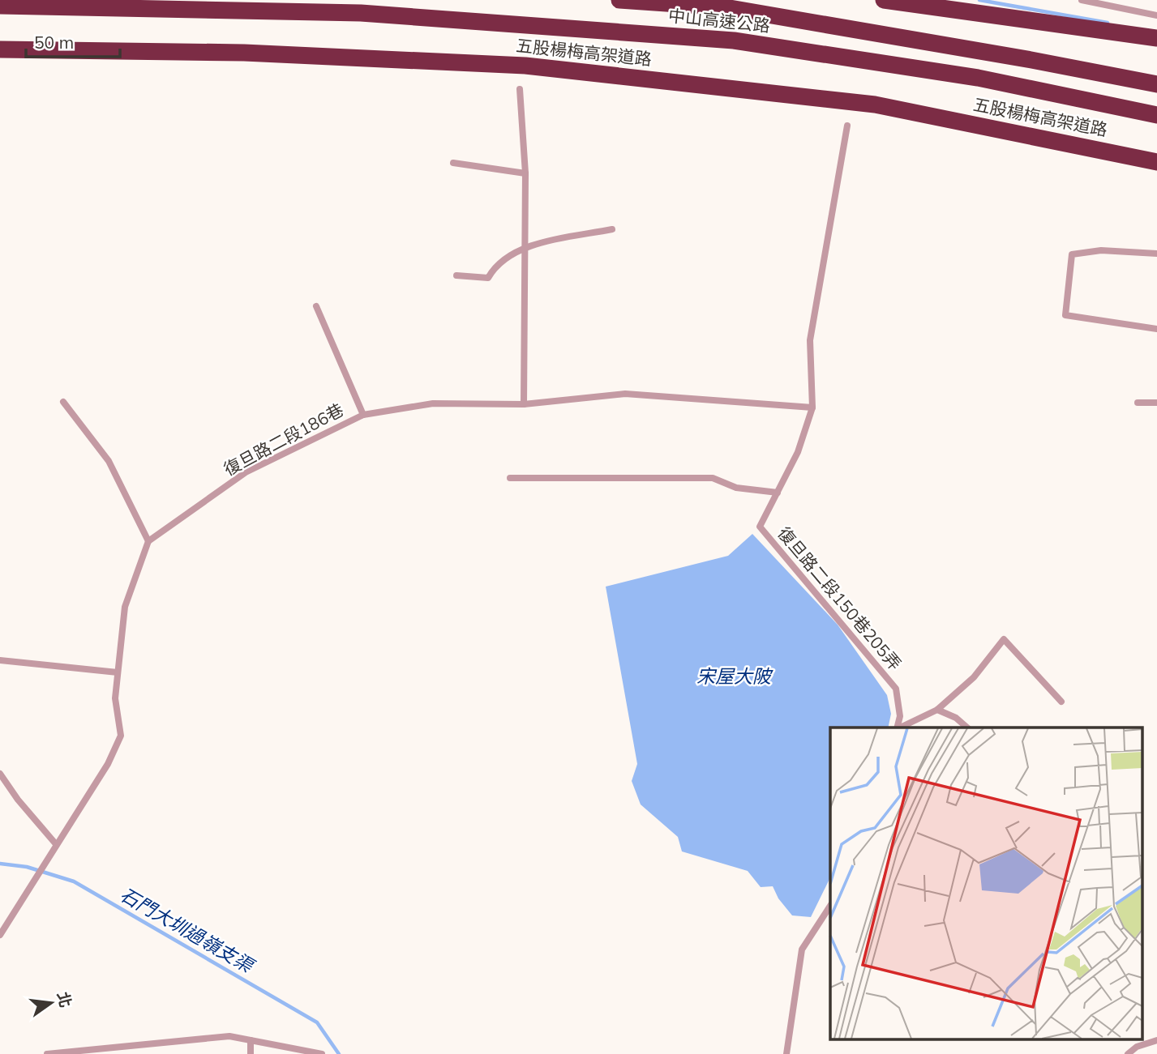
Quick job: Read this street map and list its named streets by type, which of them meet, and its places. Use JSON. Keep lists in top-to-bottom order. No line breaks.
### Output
{"streets":{"highway":["中山高速公路","五股楊梅高架道路"],"lane":["復旦路二段186巷","復旦路二段150巷205弄"]},"crossings":[["復旦路二段186巷","復旦路二段150巷205弄"]],"water":["宋屋大陂","石門大圳過嶺支渠"],"scale_bar":"50 m","north":"right"}
